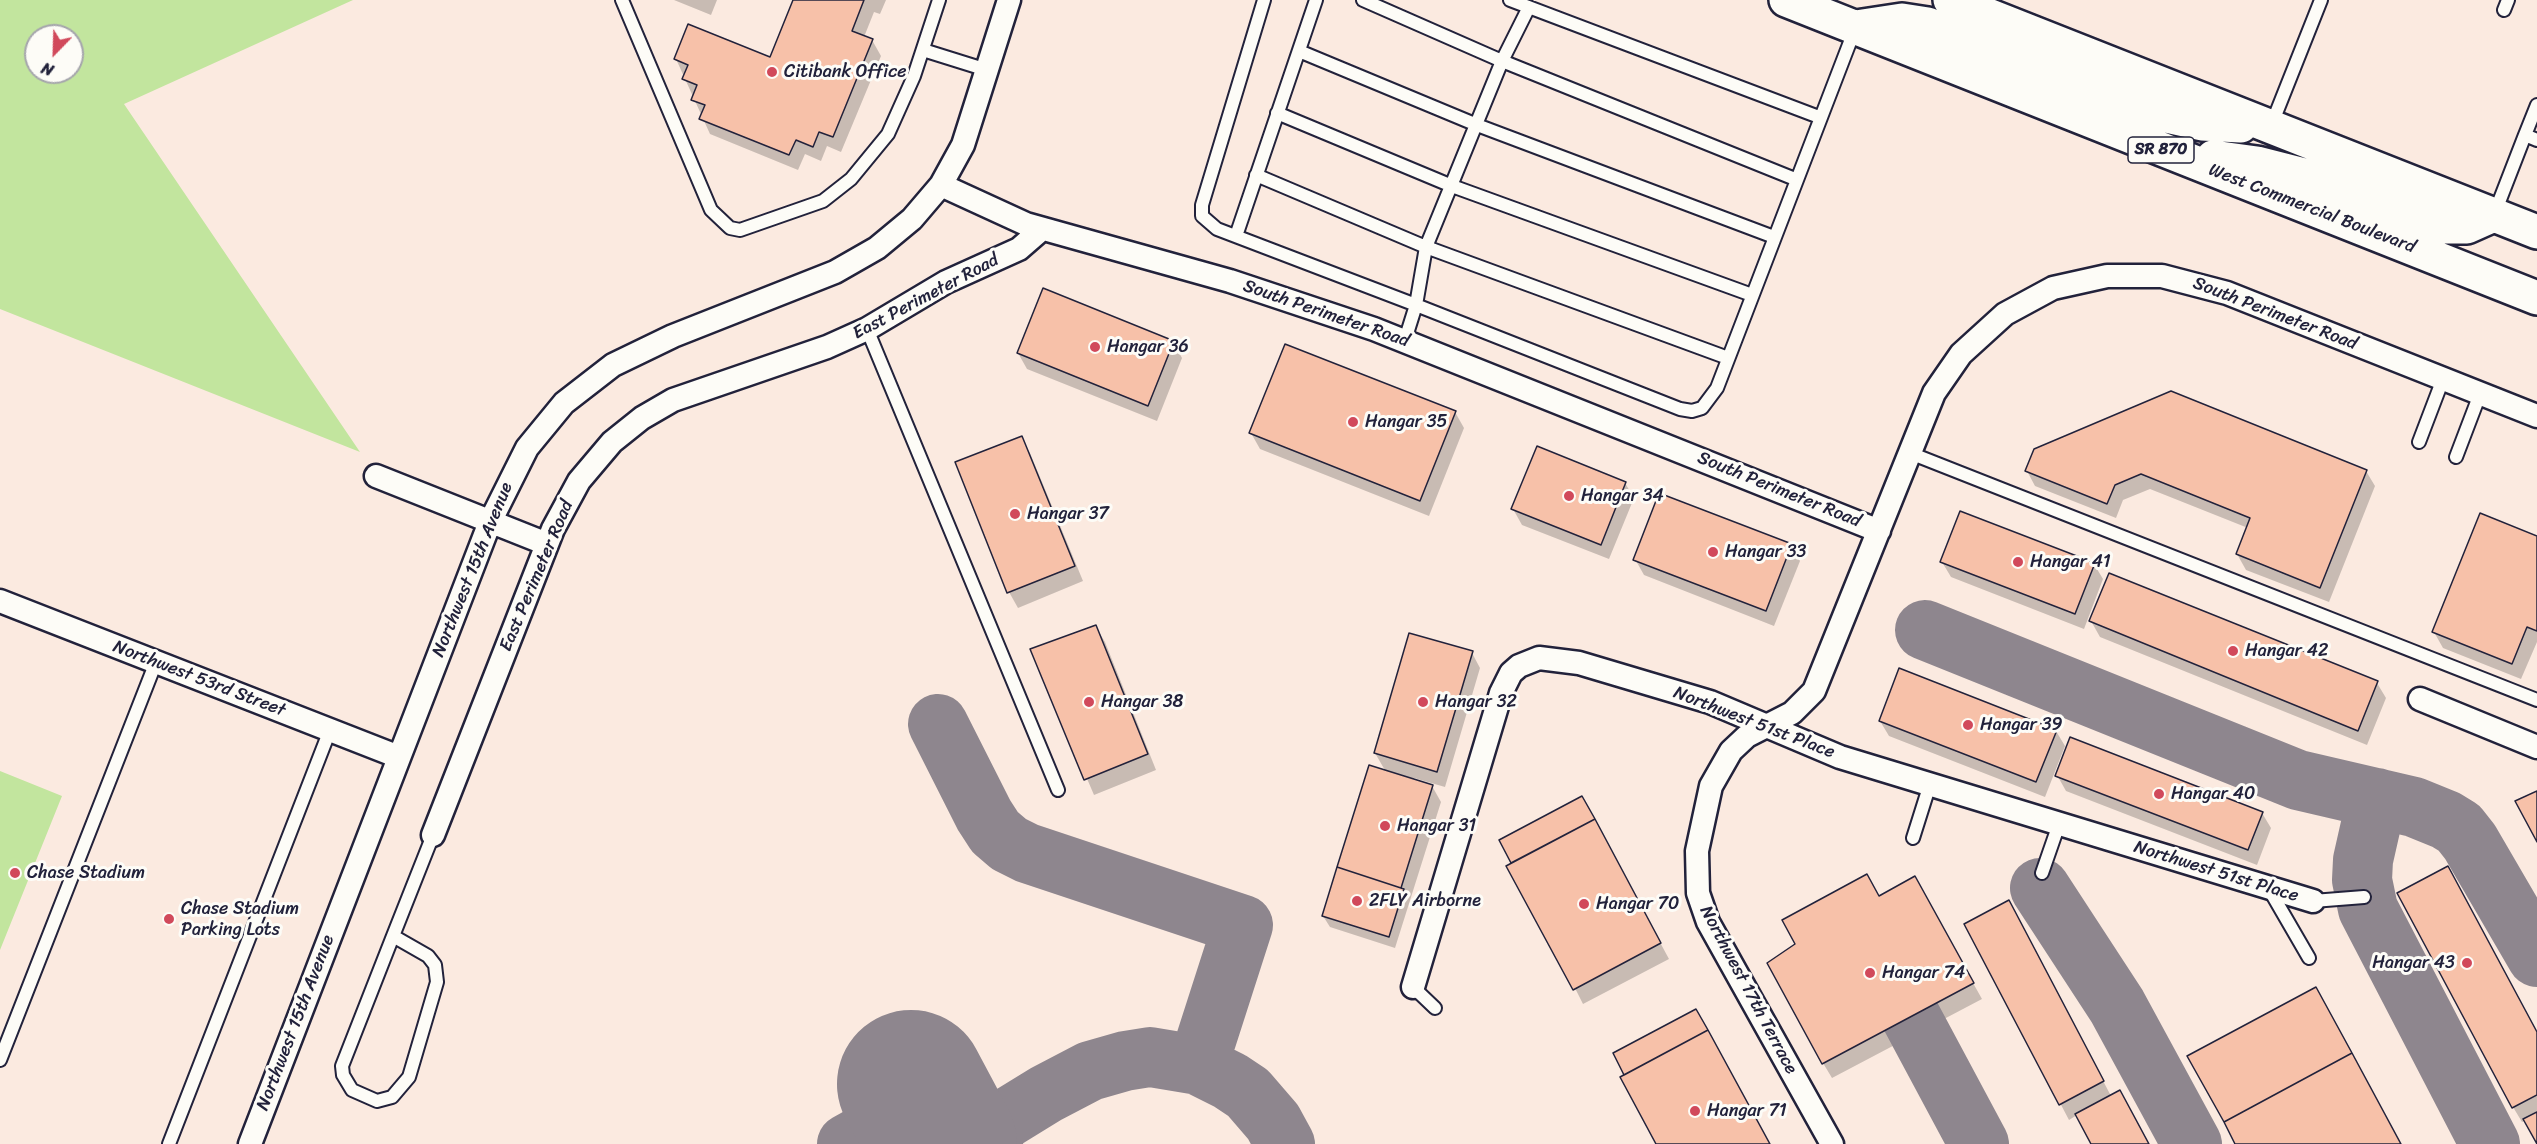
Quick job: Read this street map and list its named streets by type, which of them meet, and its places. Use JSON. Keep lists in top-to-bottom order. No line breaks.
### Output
{"streets":{"highway":["SR 870","West Commercial Boulevard"],"street":["East Perimeter Road","South Perimeter Road","Northwest 15th Avenue","Northwest 53rd Street","Northwest 51st Place","Northwest 17th Terrace"]},"crossings":[["East Perimeter Road","South Perimeter Road"],["South Perimeter Road","Northwest 15th Avenue"],["South Perimeter Road","Northwest 17th Terrace"],["Northwest 15th Avenue","Northwest 53rd Street"],["Northwest 51st Place","Northwest 17th Terrace"]],"places":["Citibank Office","Hangar 36","Hangar 35","Hangar 34","Hangar 37","Hangar 33","Hangar 41","Hangar 42","Hangar 38","Hangar 32","Hangar 39","Hangar 40","Hangar 31","Chase Stadium","2FLY Airborne","Hangar 70","Chase Stadium Parking Lots","Hangar 43","Hangar 74","Hangar 71"],"north":"bottom left"}
